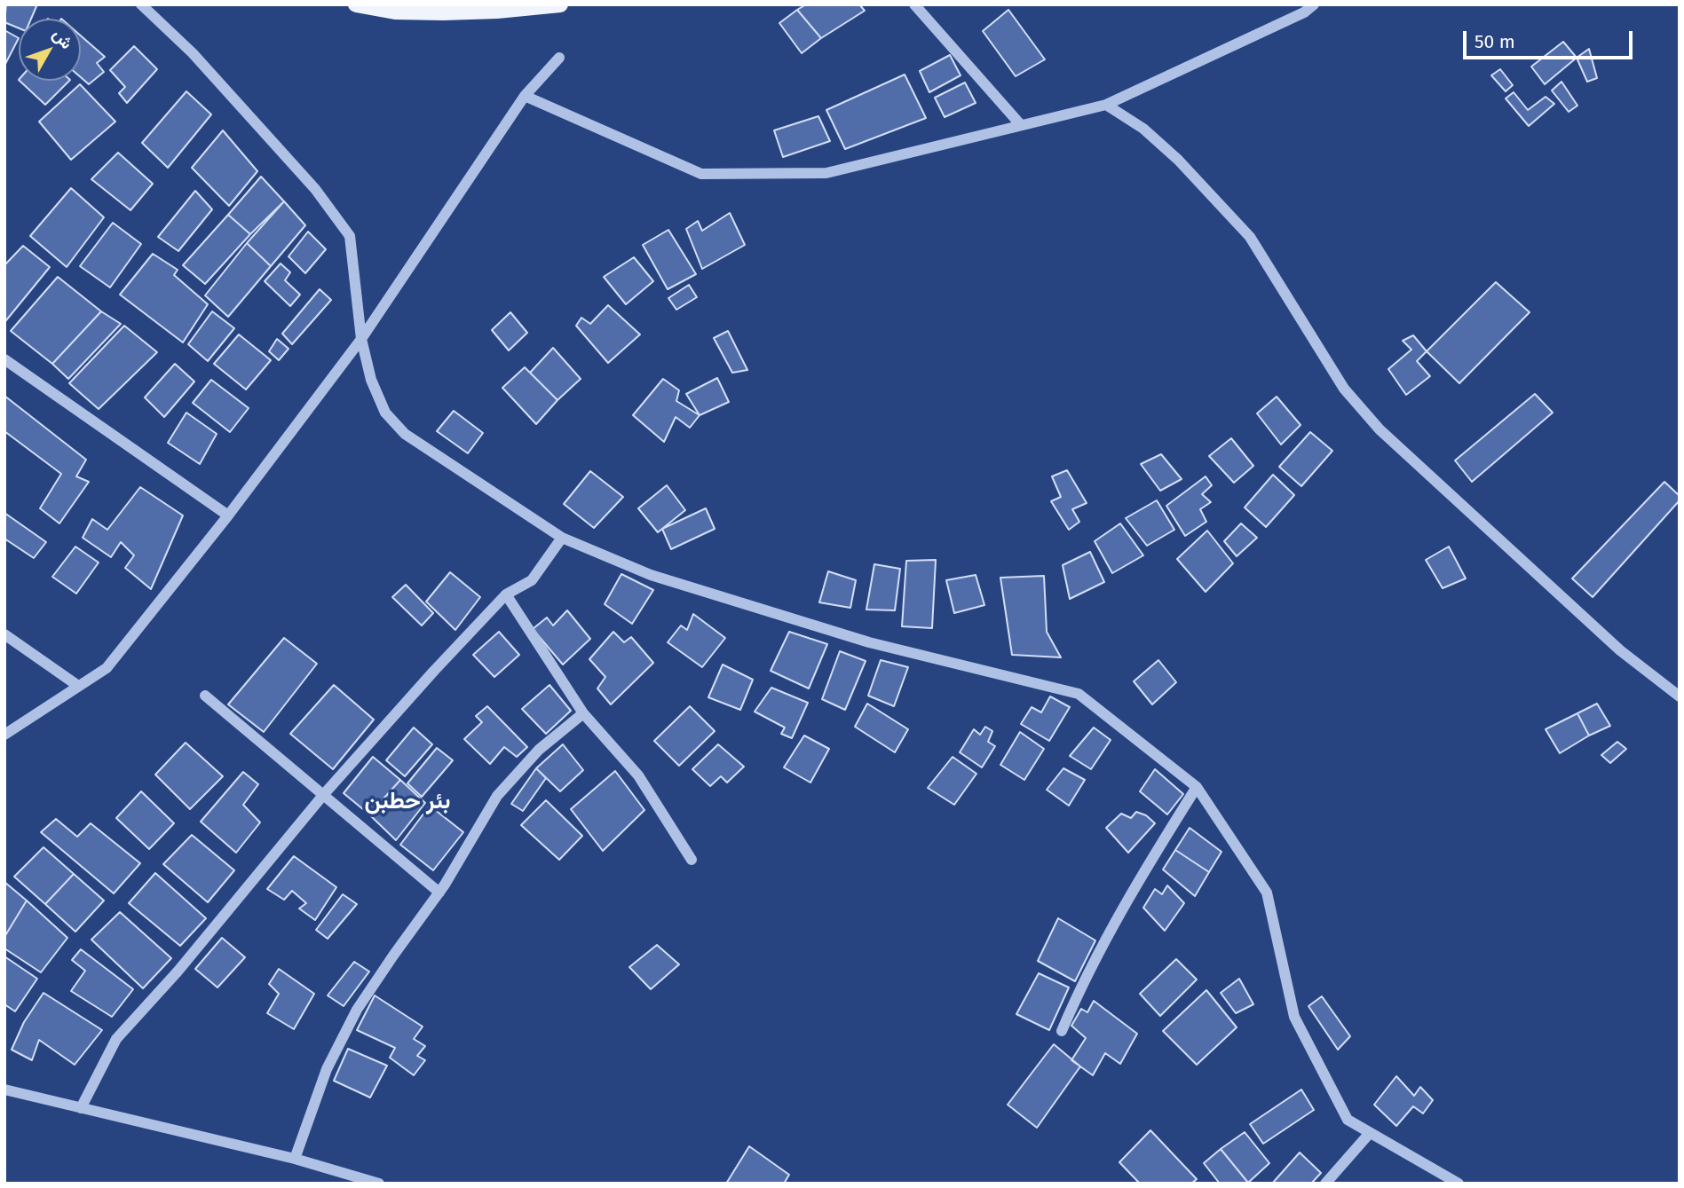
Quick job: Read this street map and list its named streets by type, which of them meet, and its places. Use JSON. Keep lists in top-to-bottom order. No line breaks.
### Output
{"districts":["بئر حطبن"],"scale_bar":"50 m","north":"top right"}
